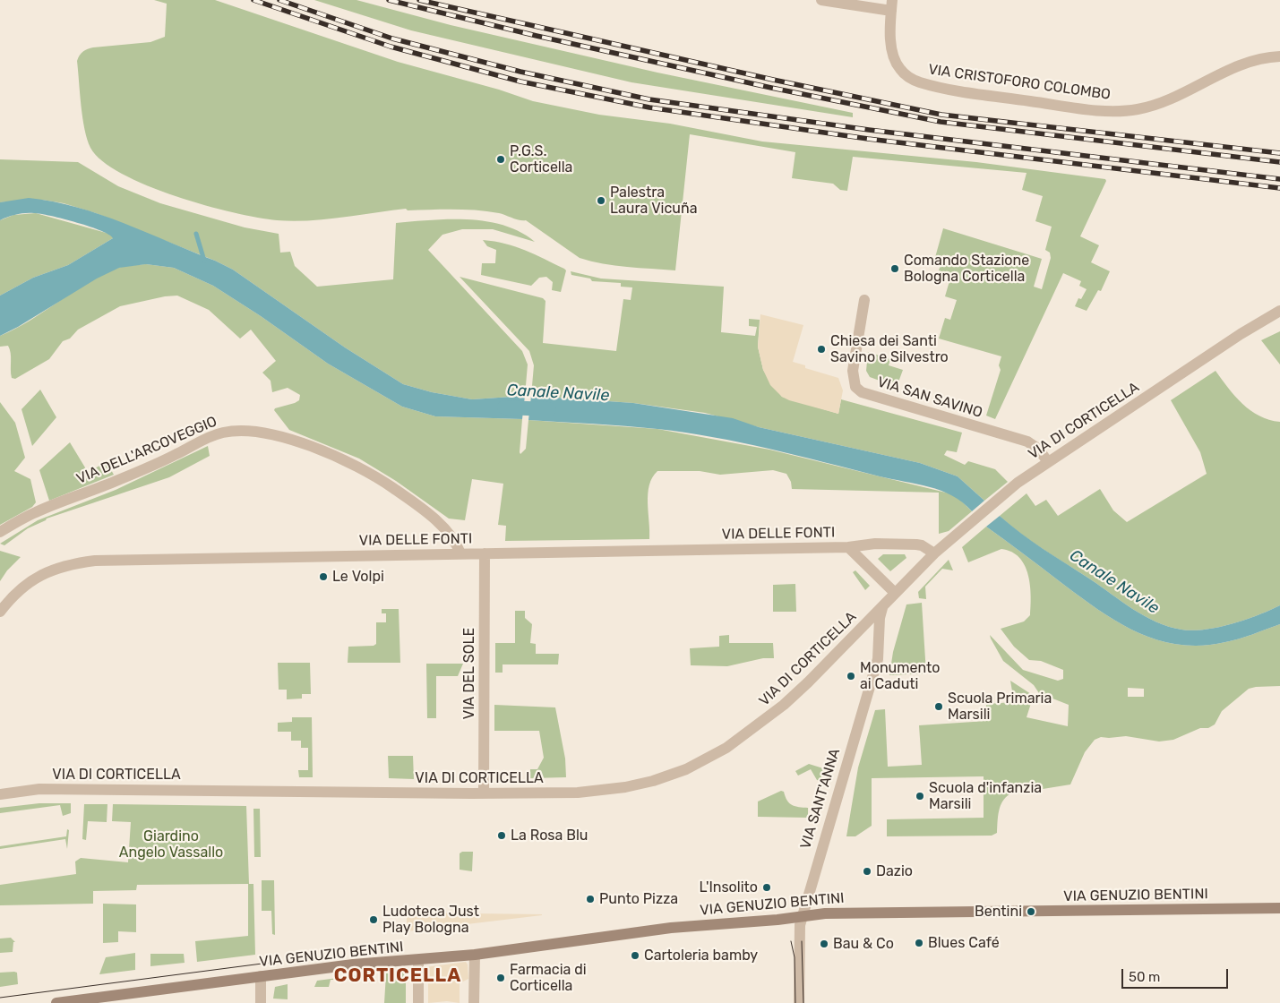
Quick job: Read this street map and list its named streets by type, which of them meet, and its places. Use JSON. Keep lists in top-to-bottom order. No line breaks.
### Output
{"streets":{"street":["VIA CRISTOFORO COLOMBO","VIA SAN SAVINO","VIA DI CORTICELLA","VIA DELL'ARCOVEGGIO","VIA DELLE FONTI","VIA DEL SOLE","VIA SANT'ANNA","VIA GENUZIO BENTINI"]},"crossings":[["VIA SAN SAVINO","VIA DI CORTICELLA"],["VIA DI CORTICELLA","VIA DELLE FONTI"],["VIA DI CORTICELLA","VIA DEL SOLE"],["VIA DI CORTICELLA","VIA SANT'ANNA"],["VIA DELL'ARCOVEGGIO","VIA DELLE FONTI"],["VIA DELLE FONTI","VIA DEL SOLE"],["VIA SANT'ANNA","VIA GENUZIO BENTINI"]],"districts":["CORTICELLA"],"water":["Canale Navile"],"parks":["Giardino Angelo Vassallo"],"places":["P.G.S. Corticella","Palestra Laura Vicuña","Comando Stazione Bologna Corticella","Chiesa dei Santi Savino e Silvestro","Le Volpi","Monumento ai Caduti","Scuola Primaria Marsili","Scuola d'infanzia Marsili","La Rosa Blu","Dazio","L'Insolito","Punto Pizza","Bentini","Ludoteca Just Play Bologna","Blues Café","Bau & Co","Cartoleria bamby","Farmacia di Corticella"],"scale_bar":"50 m"}
